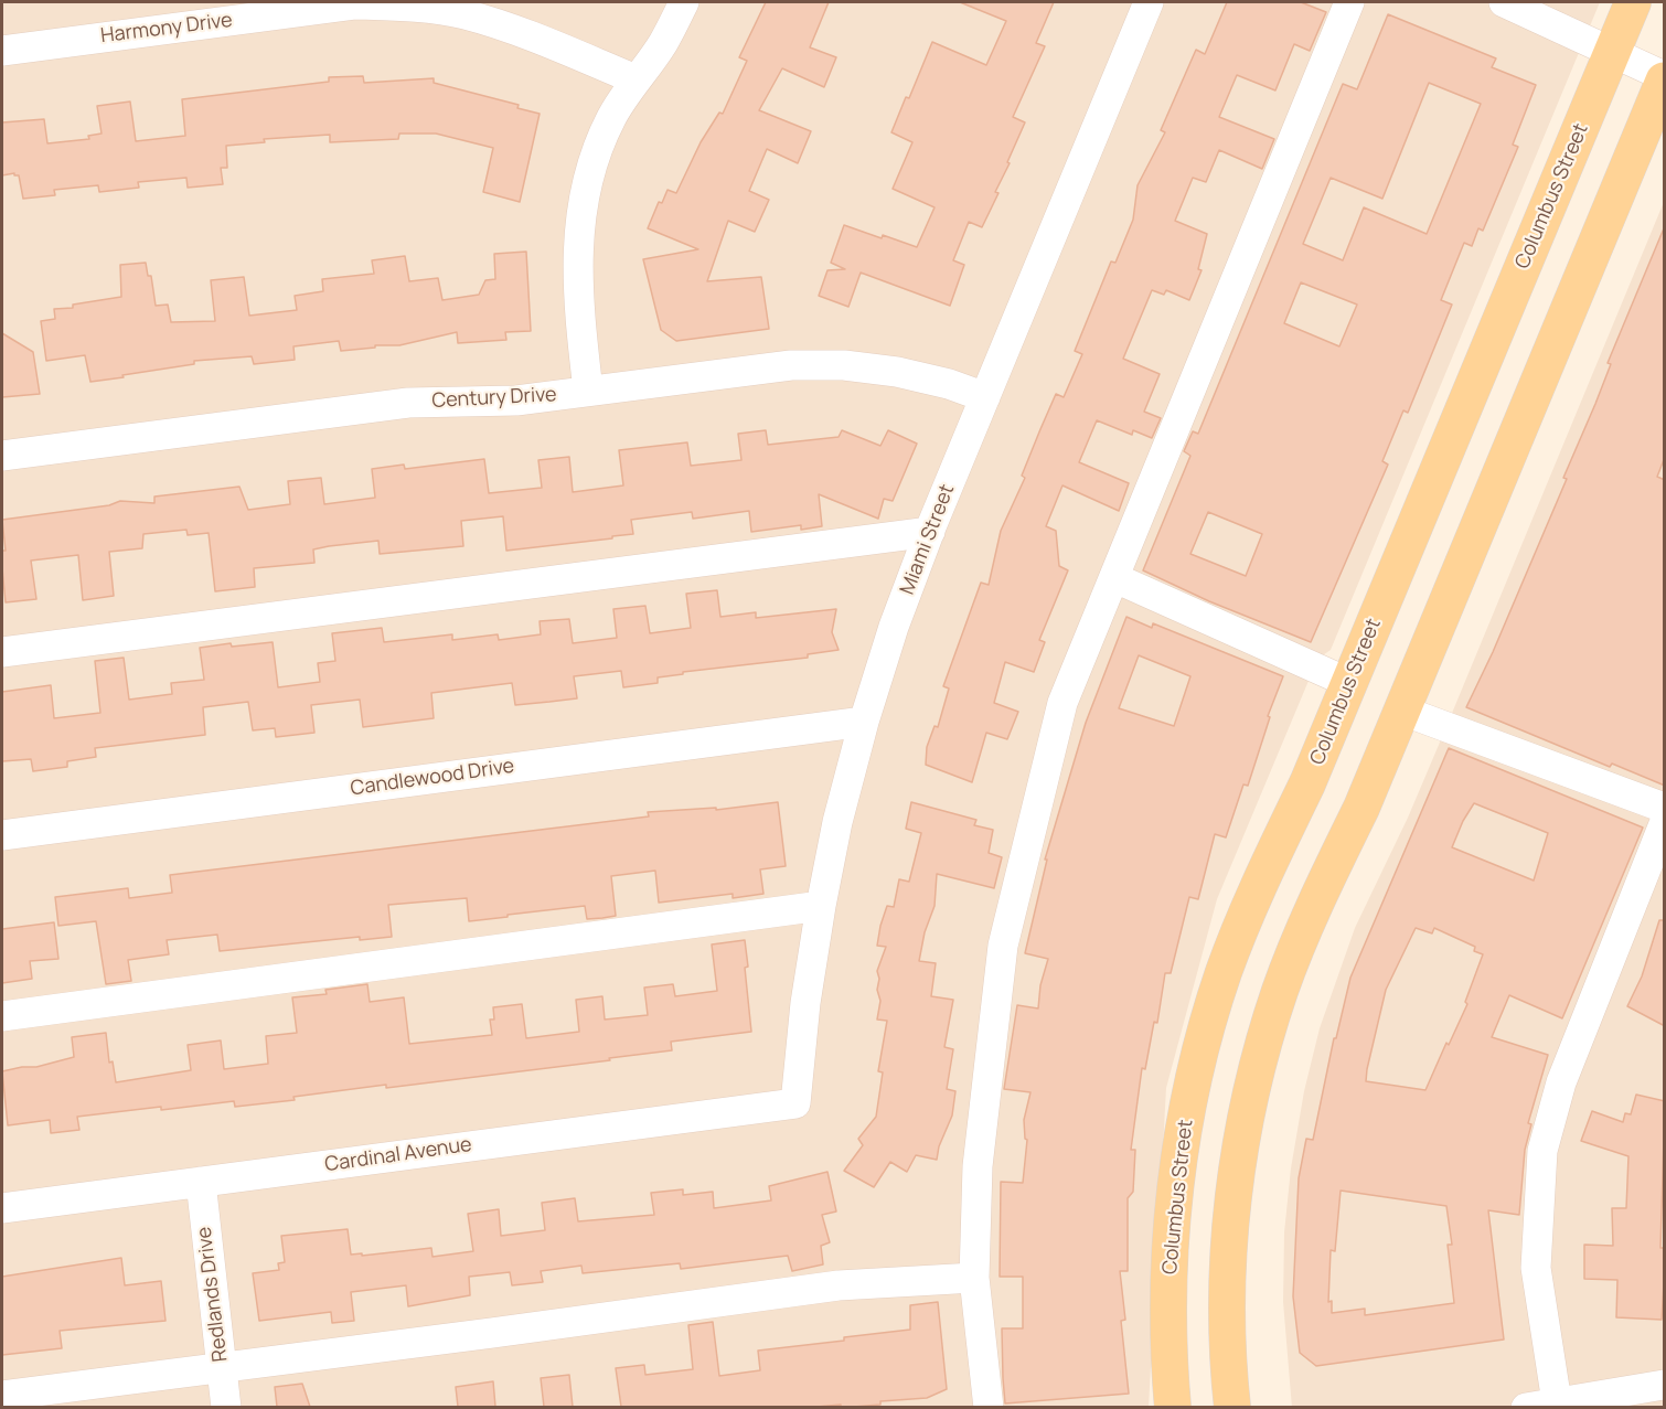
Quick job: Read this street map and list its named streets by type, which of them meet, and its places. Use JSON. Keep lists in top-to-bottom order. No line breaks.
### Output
{"streets":{"main road":["Columbus Street"],"street":["Harmony Drive","Century Drive","Miami Street","Candlewood Drive","Cardinal Avenue","Redlands Drive"]},"crossings":[["Century Drive","Miami Street"],["Miami Street","Candlewood Drive"],["Miami Street","Cardinal Avenue"],["Cardinal Avenue","Redlands Drive"]]}
